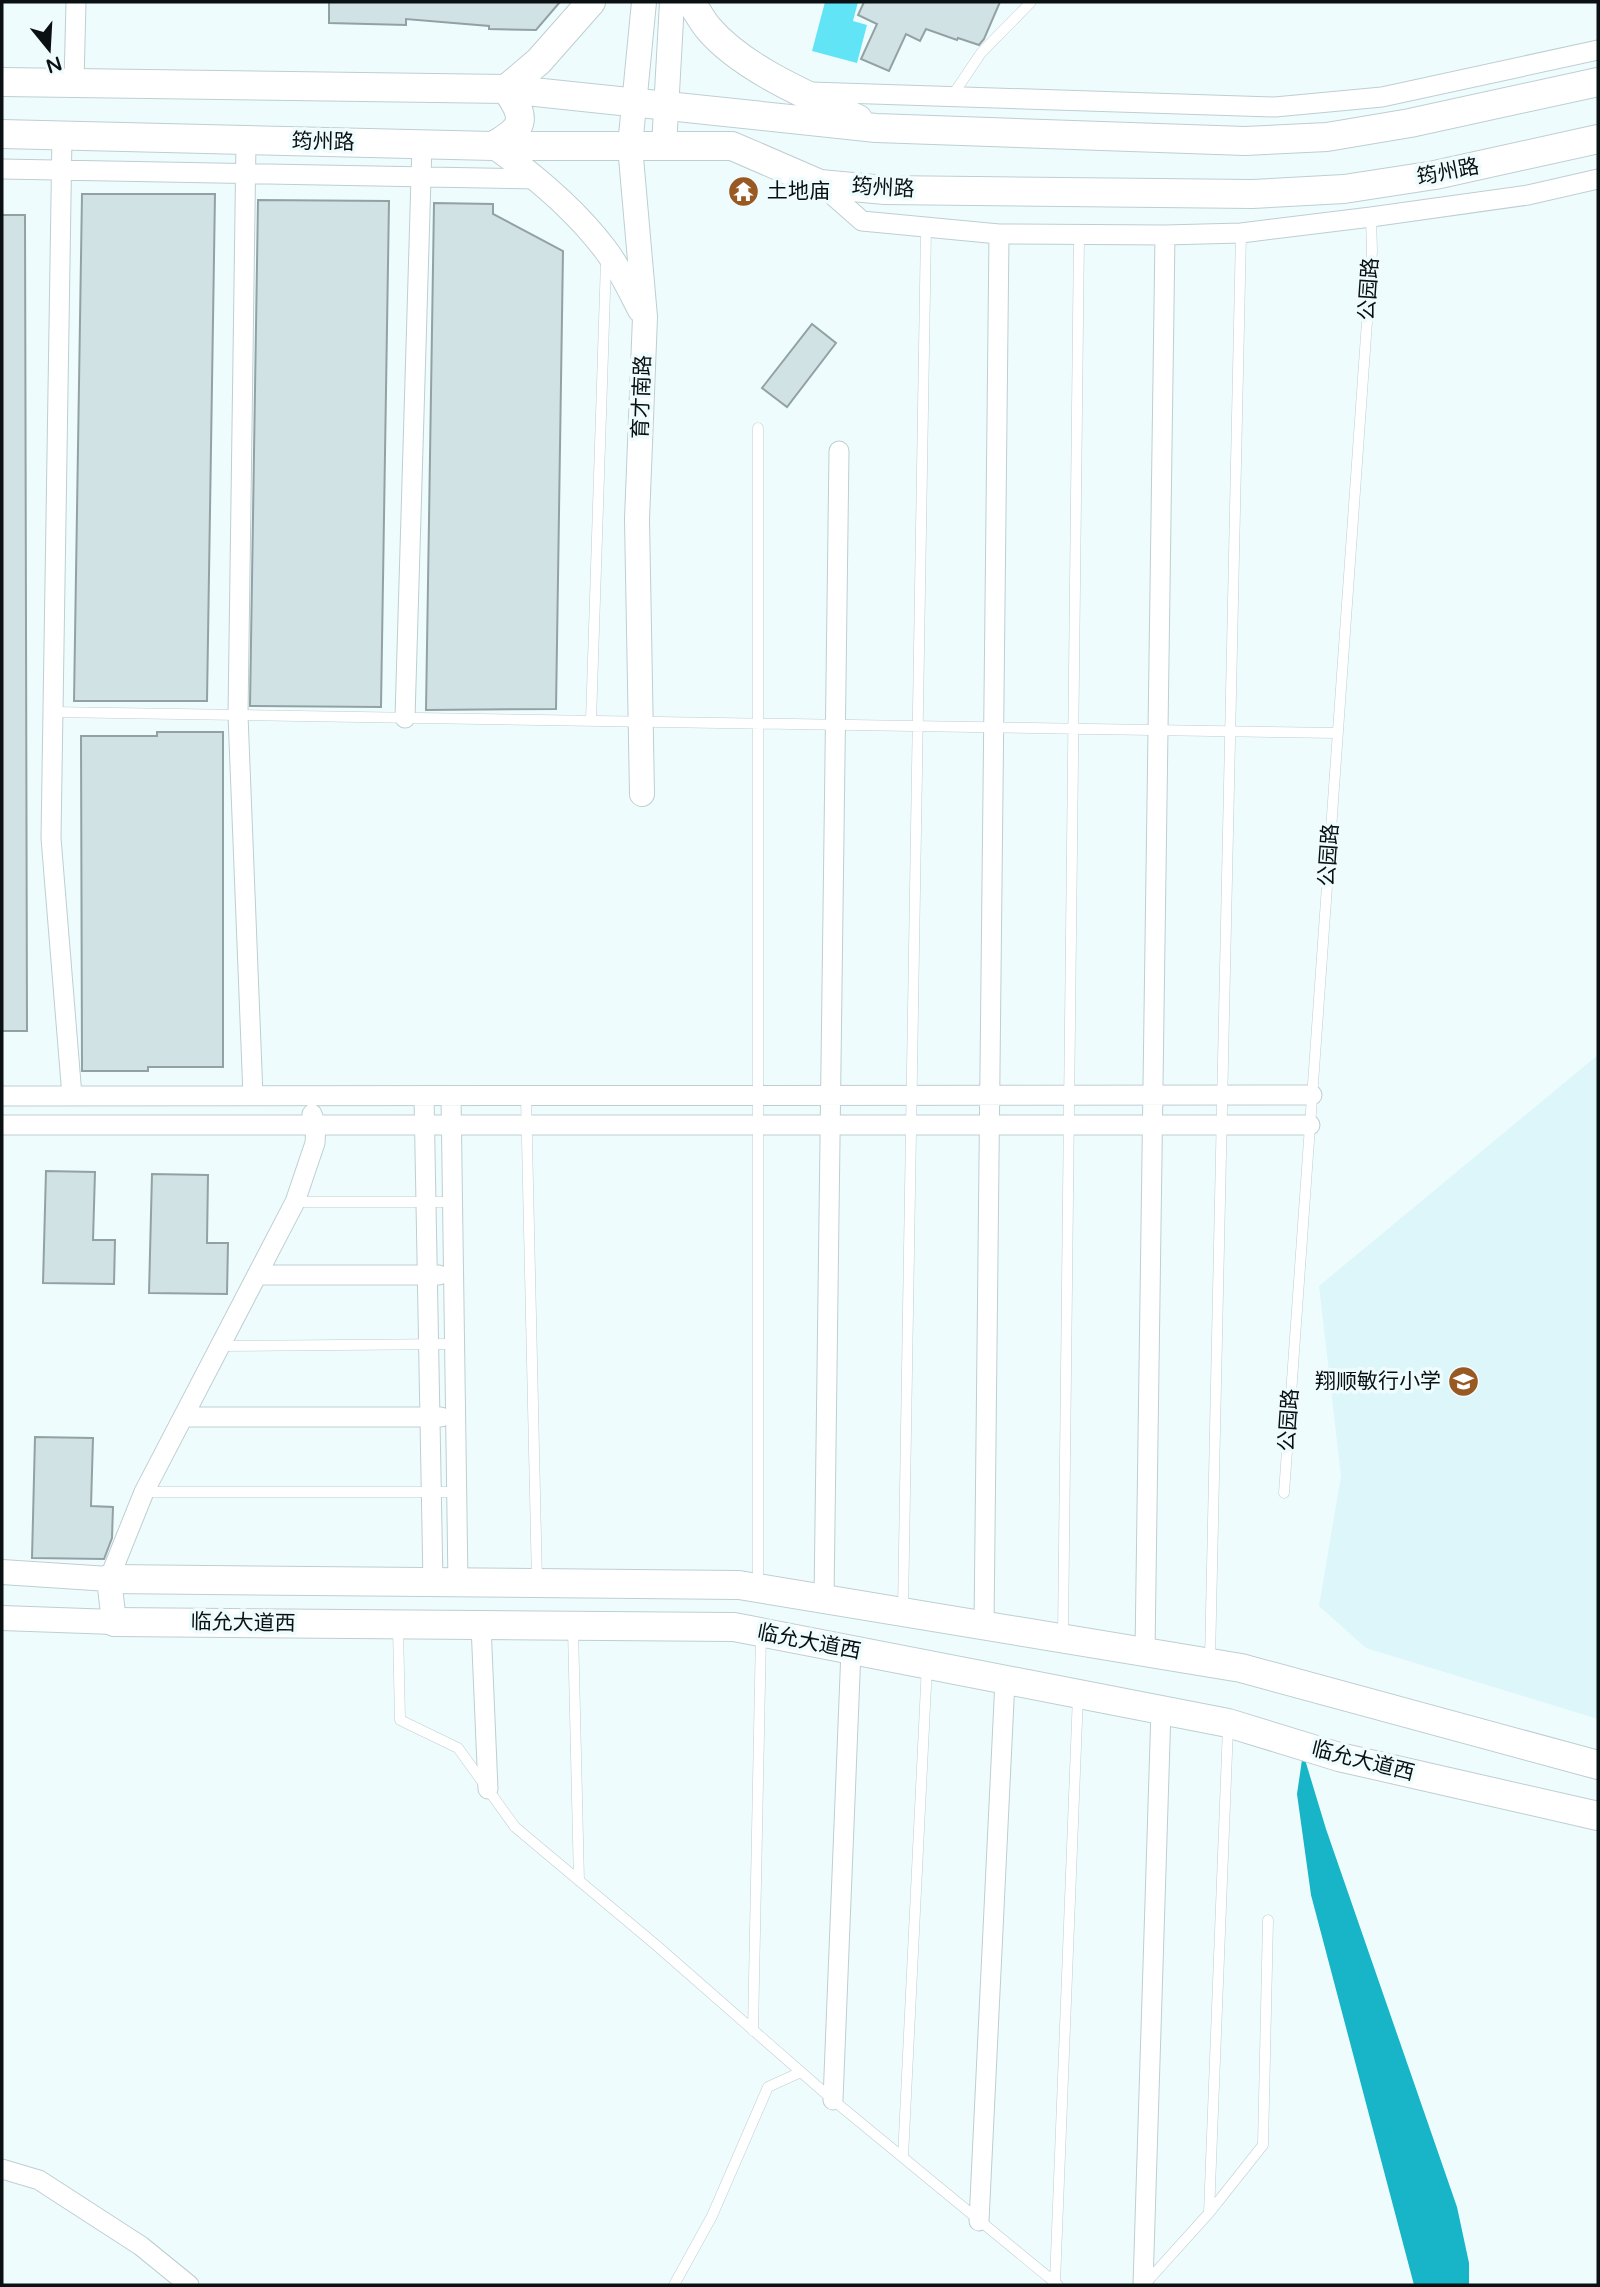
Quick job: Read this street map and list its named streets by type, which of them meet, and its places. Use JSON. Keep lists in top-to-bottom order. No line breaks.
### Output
{"streets":{"main road":["筠州路","临允大道西"],"street":["育才南路"],"lane":["公园路"]},"crossings":[["筠州路","育才南路"]],"places":{"temple":["土地庙"],"school or university":["翔顺敏行小学"]},"north":"bottom"}
